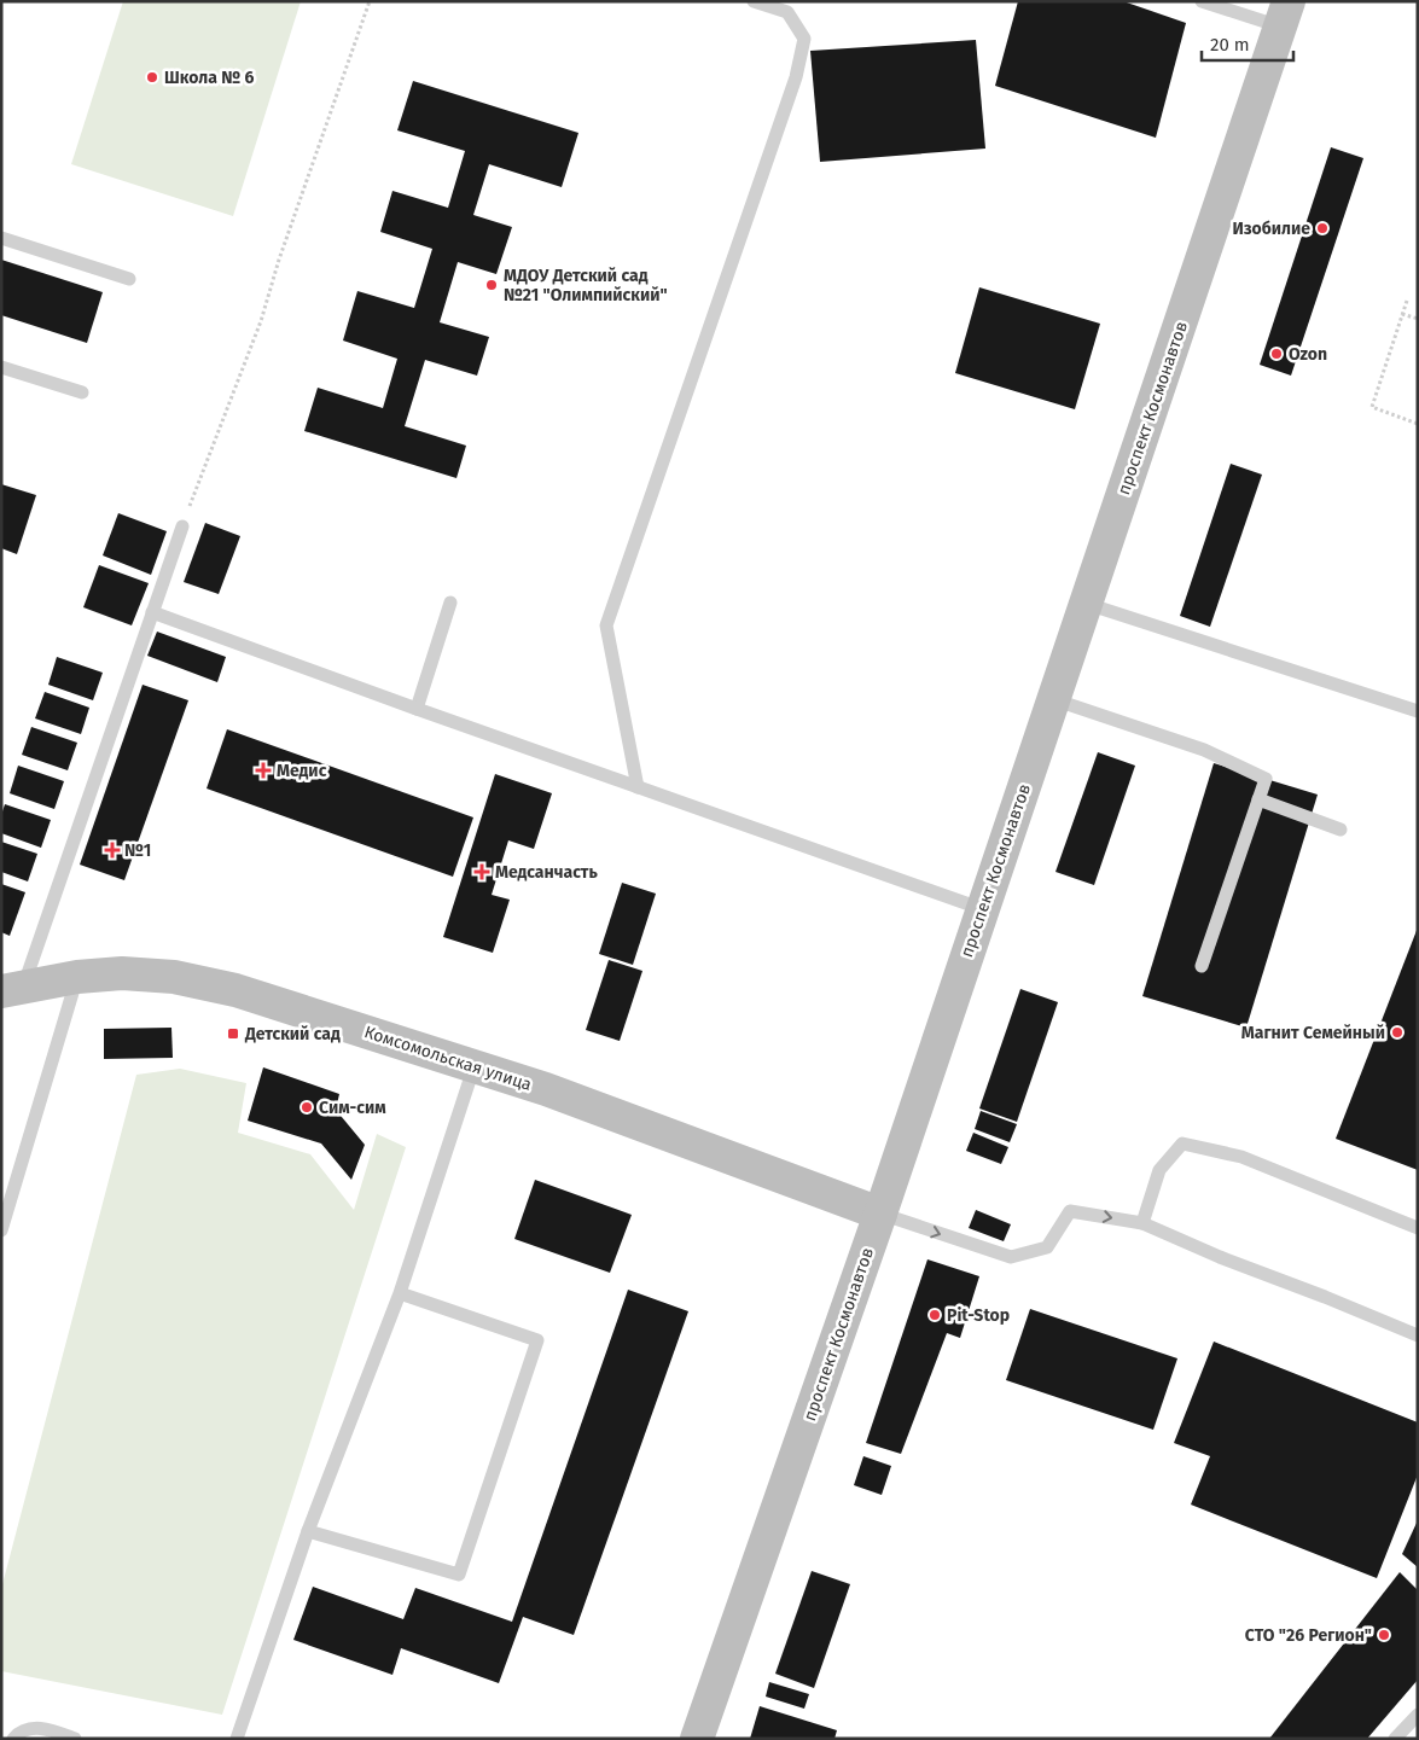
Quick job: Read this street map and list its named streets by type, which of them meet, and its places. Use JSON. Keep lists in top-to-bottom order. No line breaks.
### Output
{"streets":{"street":["проспект Космонавтов","Комсомольская улица"]},"crossings":[["проспект Космонавтов","Комсомольская улица"]],"places":{"other":["Школа № 6","Изобилие","МДОУ Детский сад №21 \"Олимпийский\"","Ozon","Магнит Семейный","Сим-сим","Pit-Stop","СТО \"26 Регион\""],"health":["Медис","№1","Медсанчасть"],"transit":["Детский сад"]},"scale_bar":"20 m"}
